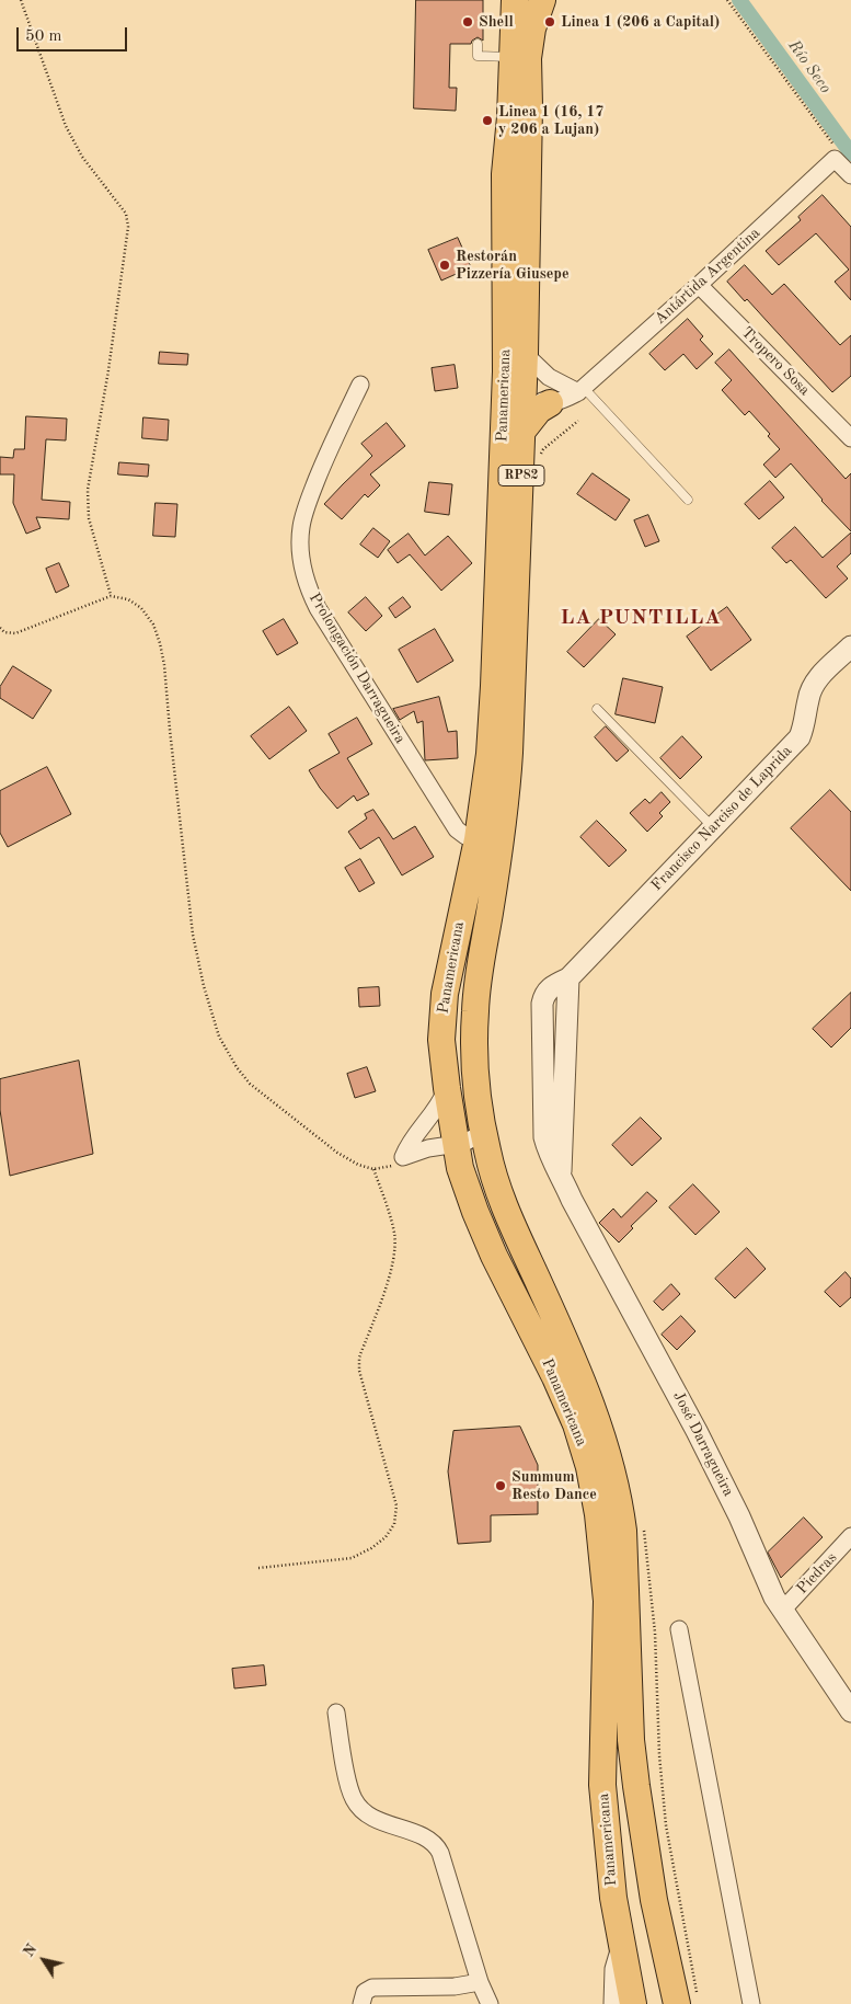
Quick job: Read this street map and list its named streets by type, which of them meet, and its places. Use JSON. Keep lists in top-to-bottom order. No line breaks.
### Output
{"streets":{"main road":["Panamericana","RP82"],"street":["Antártida Argentina","Tropero Sosa","Prolongación Darragueira","Francisco Narciso de Laprida","José Darragueira","Piedras"]},"crossings":[["Antártida Argentina","Tropero Sosa"],["Panamericana","Prolongación Darragueira"],["Francisco Narciso de Laprida","José Darragueira"],["José Darragueira","Piedras"]],"districts":["LA PUNTILLA"],"water":["Río Seco"],"places":["Shell","Linea 1 (206 a Capital)","Linea 1 (16, 17 y 206 a Lujan)","Restorán Pizzería Giusepe","Summum Resto Dance"],"scale_bar":"50 m","north":"top left"}
